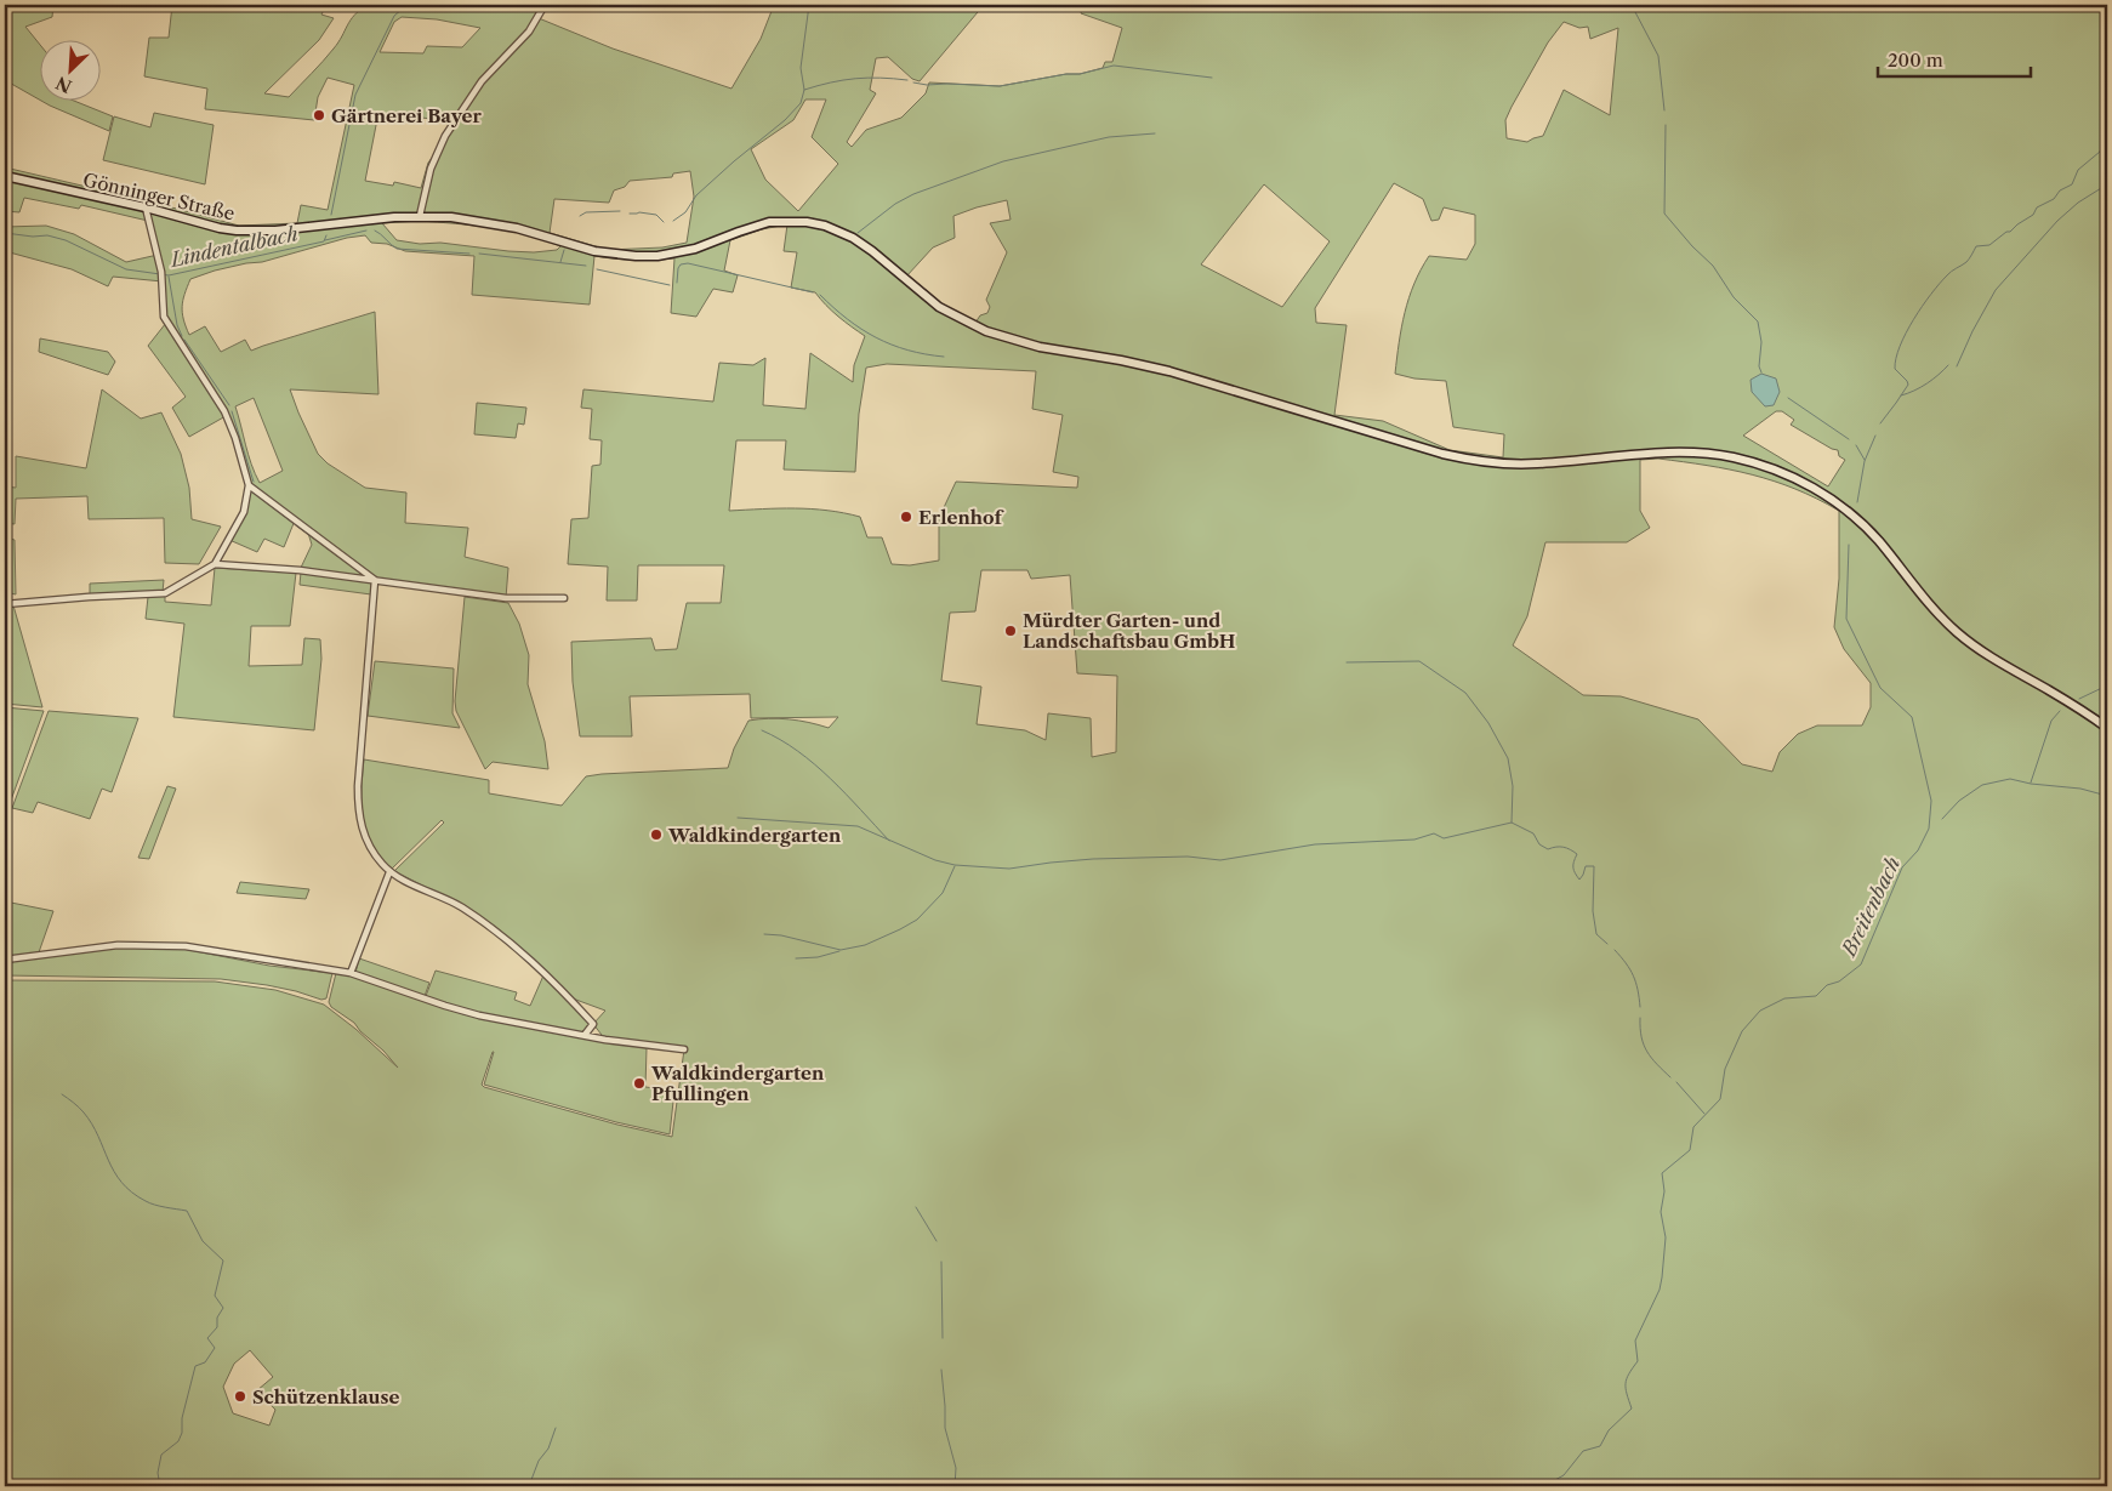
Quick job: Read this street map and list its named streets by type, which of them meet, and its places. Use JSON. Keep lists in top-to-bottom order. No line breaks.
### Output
{"streets":{"street":["Gönninger Straße"]},"water":["Lindentalbach","Breitenbach"],"places":["Gärtnerei Bayer","Erlenhof","Mürdter Garten- und Landschaftsbau GmbH","Waldkindergarten","Waldkindergarten Pfullingen","Schützenklause"],"scale_bar":"200 m","north":"bottom left"}
